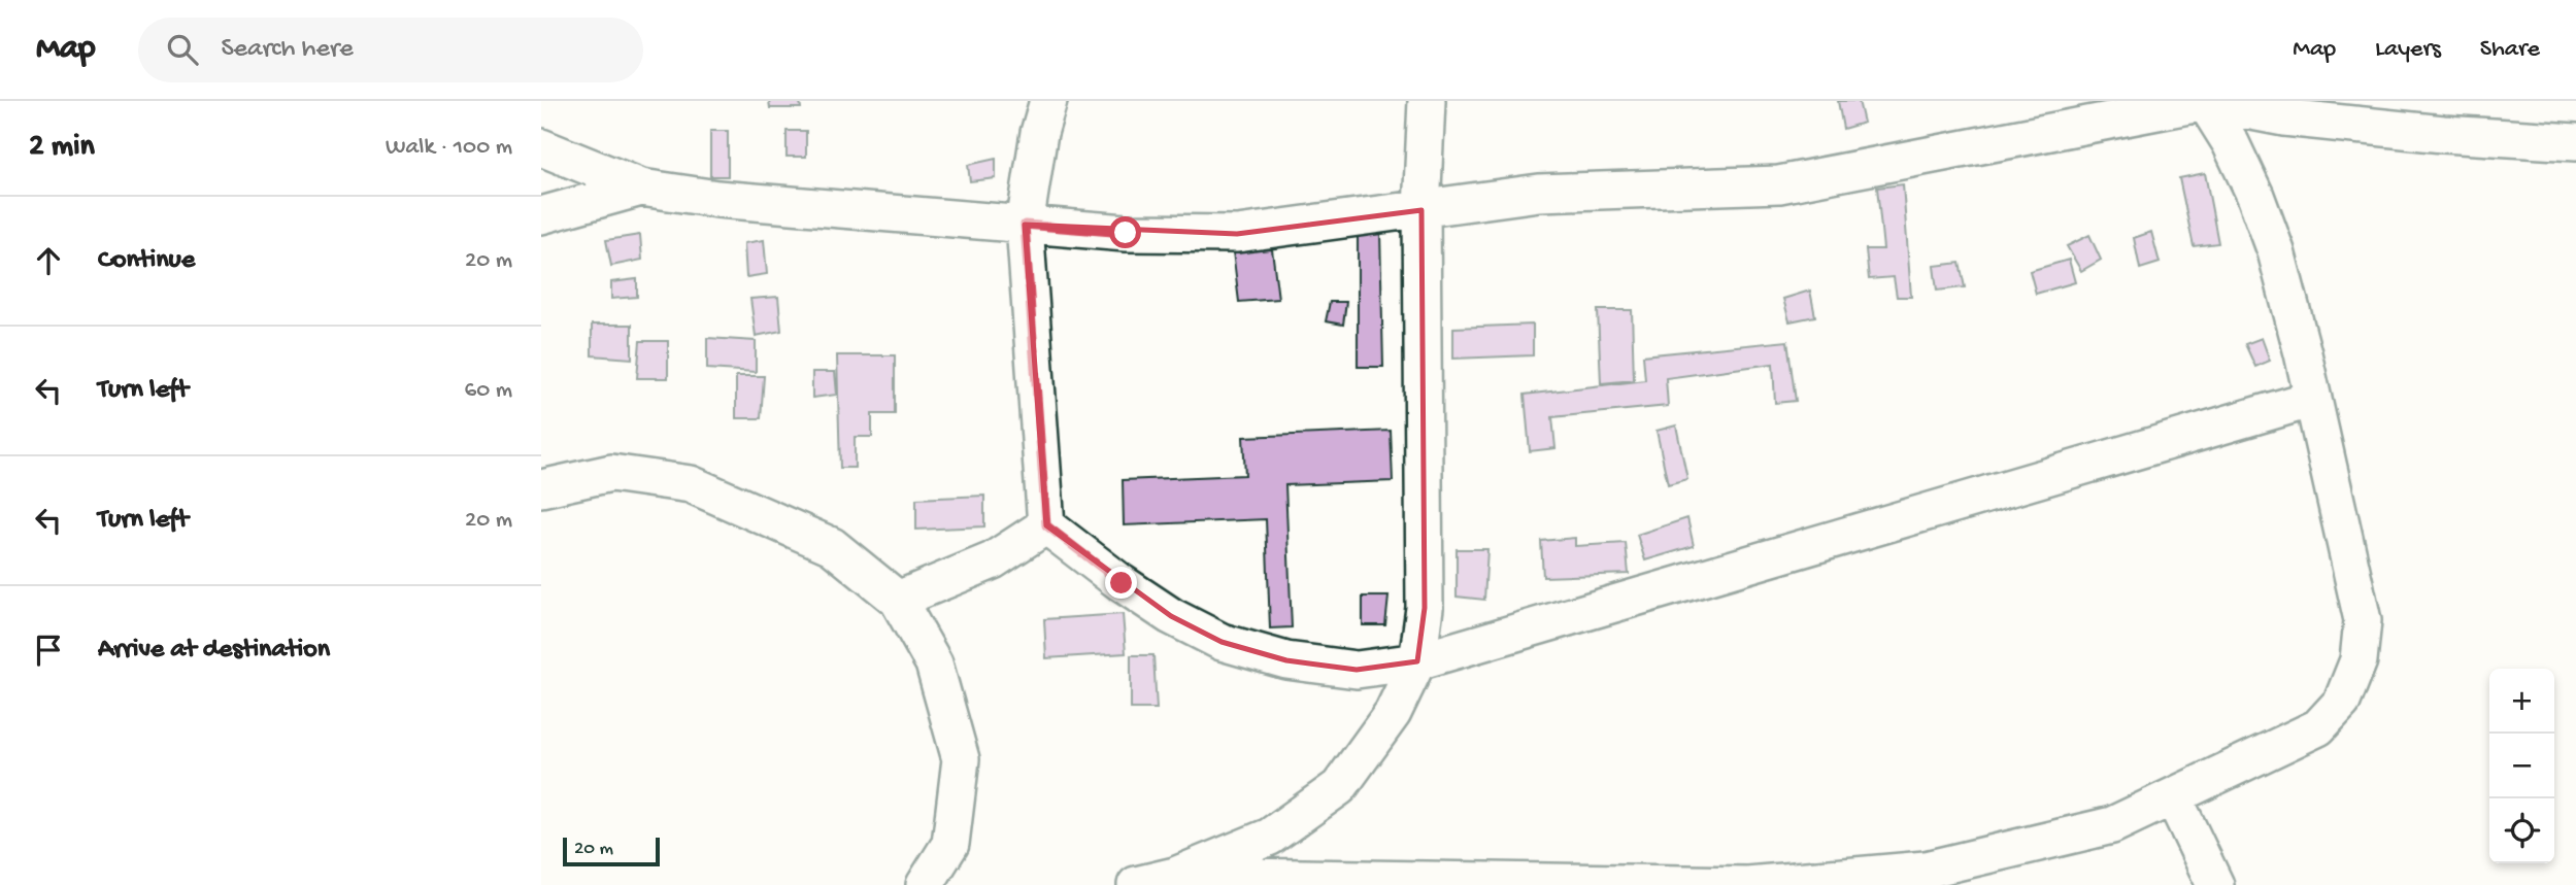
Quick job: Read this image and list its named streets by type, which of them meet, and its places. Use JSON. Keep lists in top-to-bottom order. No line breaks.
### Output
{"scale_bar":"20 m","page":{"header":"Map","search":"Search here","nav":["Map","Layers","Share"],"heading":["2 min","Walk · 100 m"],"list":[["Continue","20 m"],["Turn left","60 m"],["Turn left","20 m"],"Arrive at destination"],"map_buttons":["+","−"],"scale":"20 m"}}
